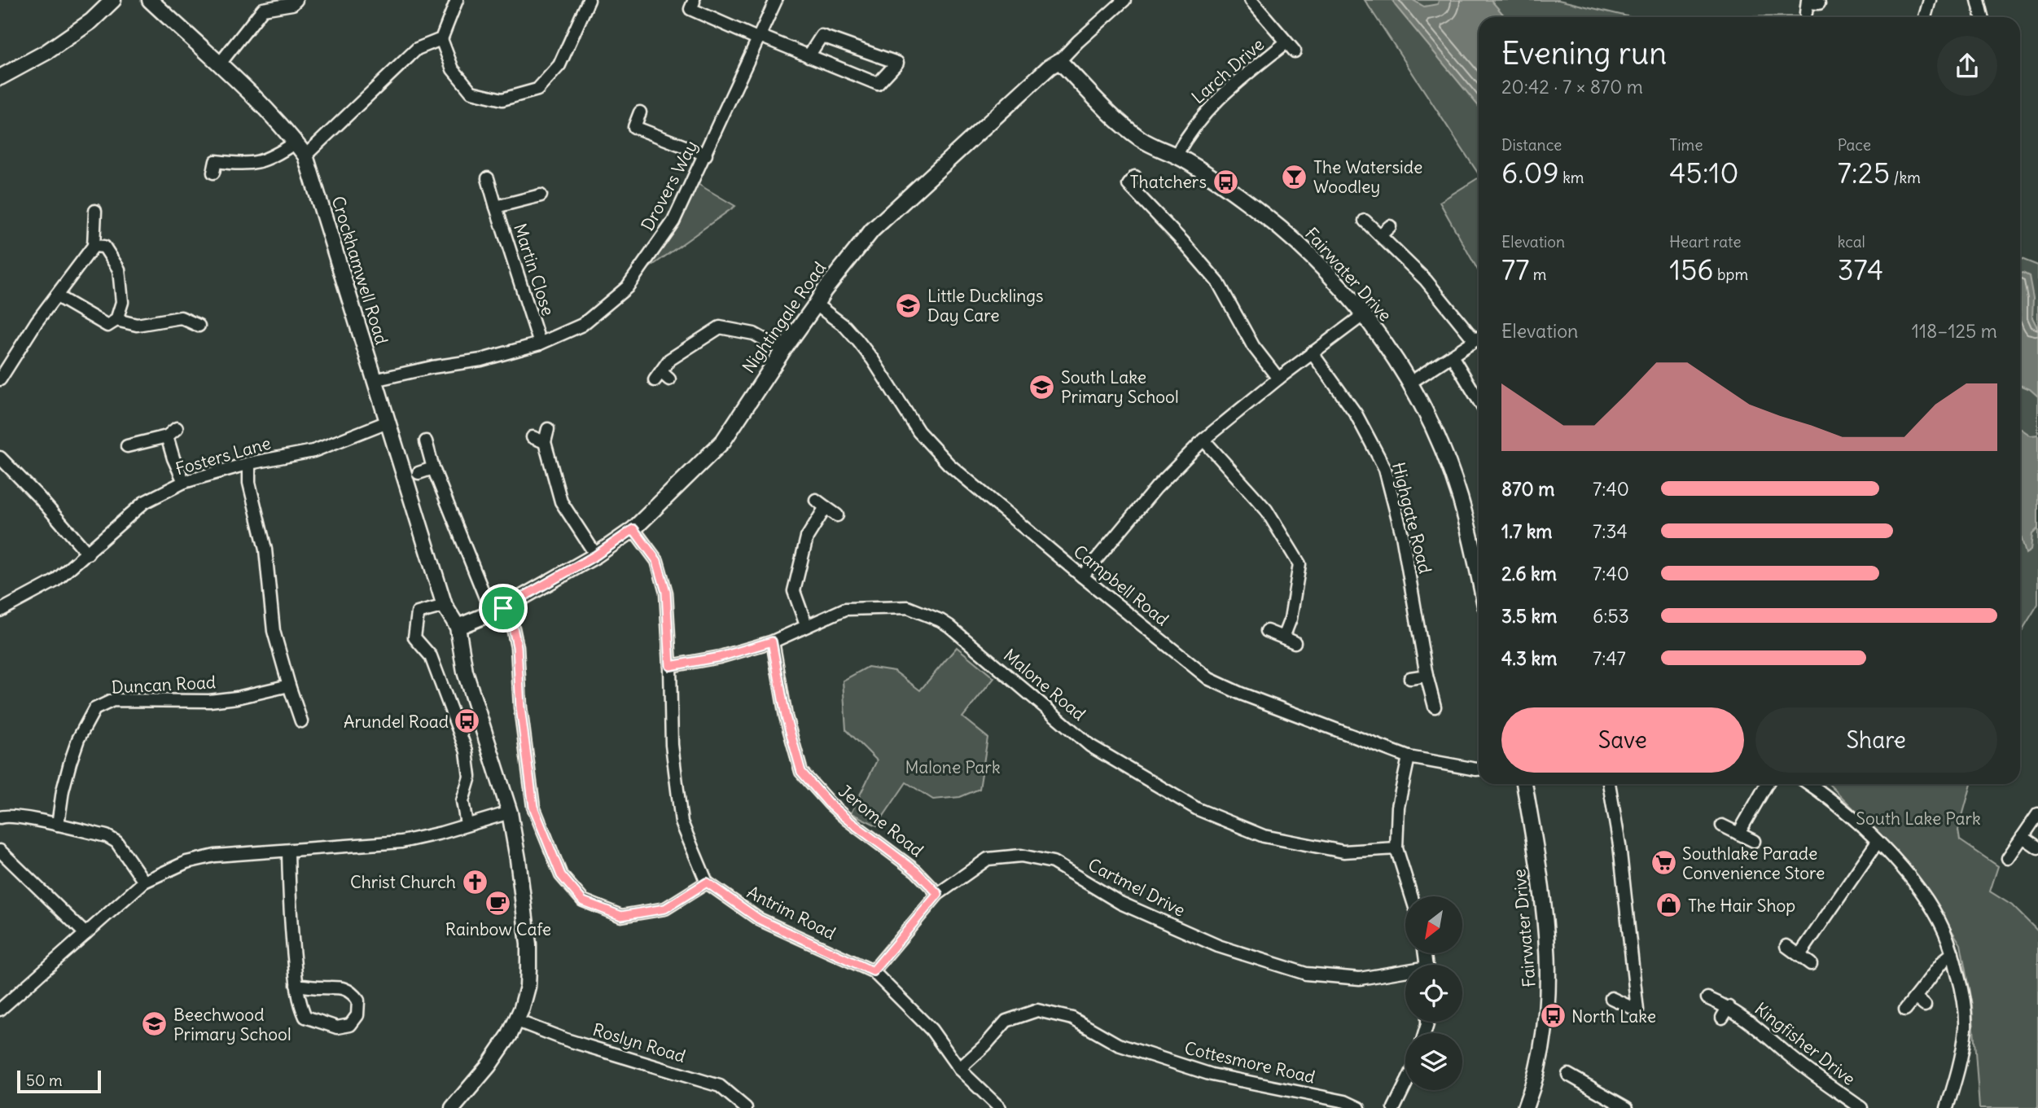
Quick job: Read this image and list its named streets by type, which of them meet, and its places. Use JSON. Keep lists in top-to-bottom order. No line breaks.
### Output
{"streets":{"street":["Larch Drive","Drovers Way","Martin Close","Crockhamwell Road","Fairwater Drive","Nightingale Road","Fosters Lane","Highgate Road","Campbell Road","Duncan Road","Malone Road","Jerome Road","Cartmel Drive","Antrim Road","Roslyn Road","Kingfisher Drive","Cottesmore Road"]},"crossings":[["Larch Drive","Fairwater Drive"],["Drovers Way","Martin Close"],["Drovers Way","Crockhamwell Road"],["Crockhamwell Road","Nightingale Road"],["Crockhamwell Road","Fosters Lane"],["Crockhamwell Road","Roslyn Road"],["Fairwater Drive","Nightingale Road"],["Nightingale Road","Campbell Road"],["Malone Road","Jerome Road"],["Jerome Road","Cartmel Drive"],["Cartmel Drive","Antrim Road"],["Antrim Road","Cottesmore Road"]],"parks":["Malone Park","South Lake Park"],"places":{"bar":["The Waterside Woodley"],"bus stop":["Thatchers","Arundel Road","North Lake"],"school or university":["Little Ducklings Day Care","South Lake Primary School","Beechwood Primary School"],"supermarket":["Southlake Parade Convenience Store"],"church":["Christ Church"],"cafe":["Rainbow Cafe"],"shop":["The Hair Shop"]},"scale_bar":"50 m","north":"bottom left","page":{"heading":["Evening run","20:42 · 7 × 870 m"],"stats":[["Distance","6.09 km"],["Time","45:10"],["Pace","7:25 /km"],["Elevation","77 m"],["Heart rate","156 bpm"],["kcal","374"]],"chart":["Elevation","118–125 m"],"list":[{"name":"870 m","note":"7:40"},{"name":"1.7 km","note":"7:34"},{"name":"2.6 km","note":"7:40"},{"name":"3.5 km","note":"6:53"},{"name":"4.3 km","note":"7:47"}],"buttons":["Save","Share"],"scale":"50 m"}}
